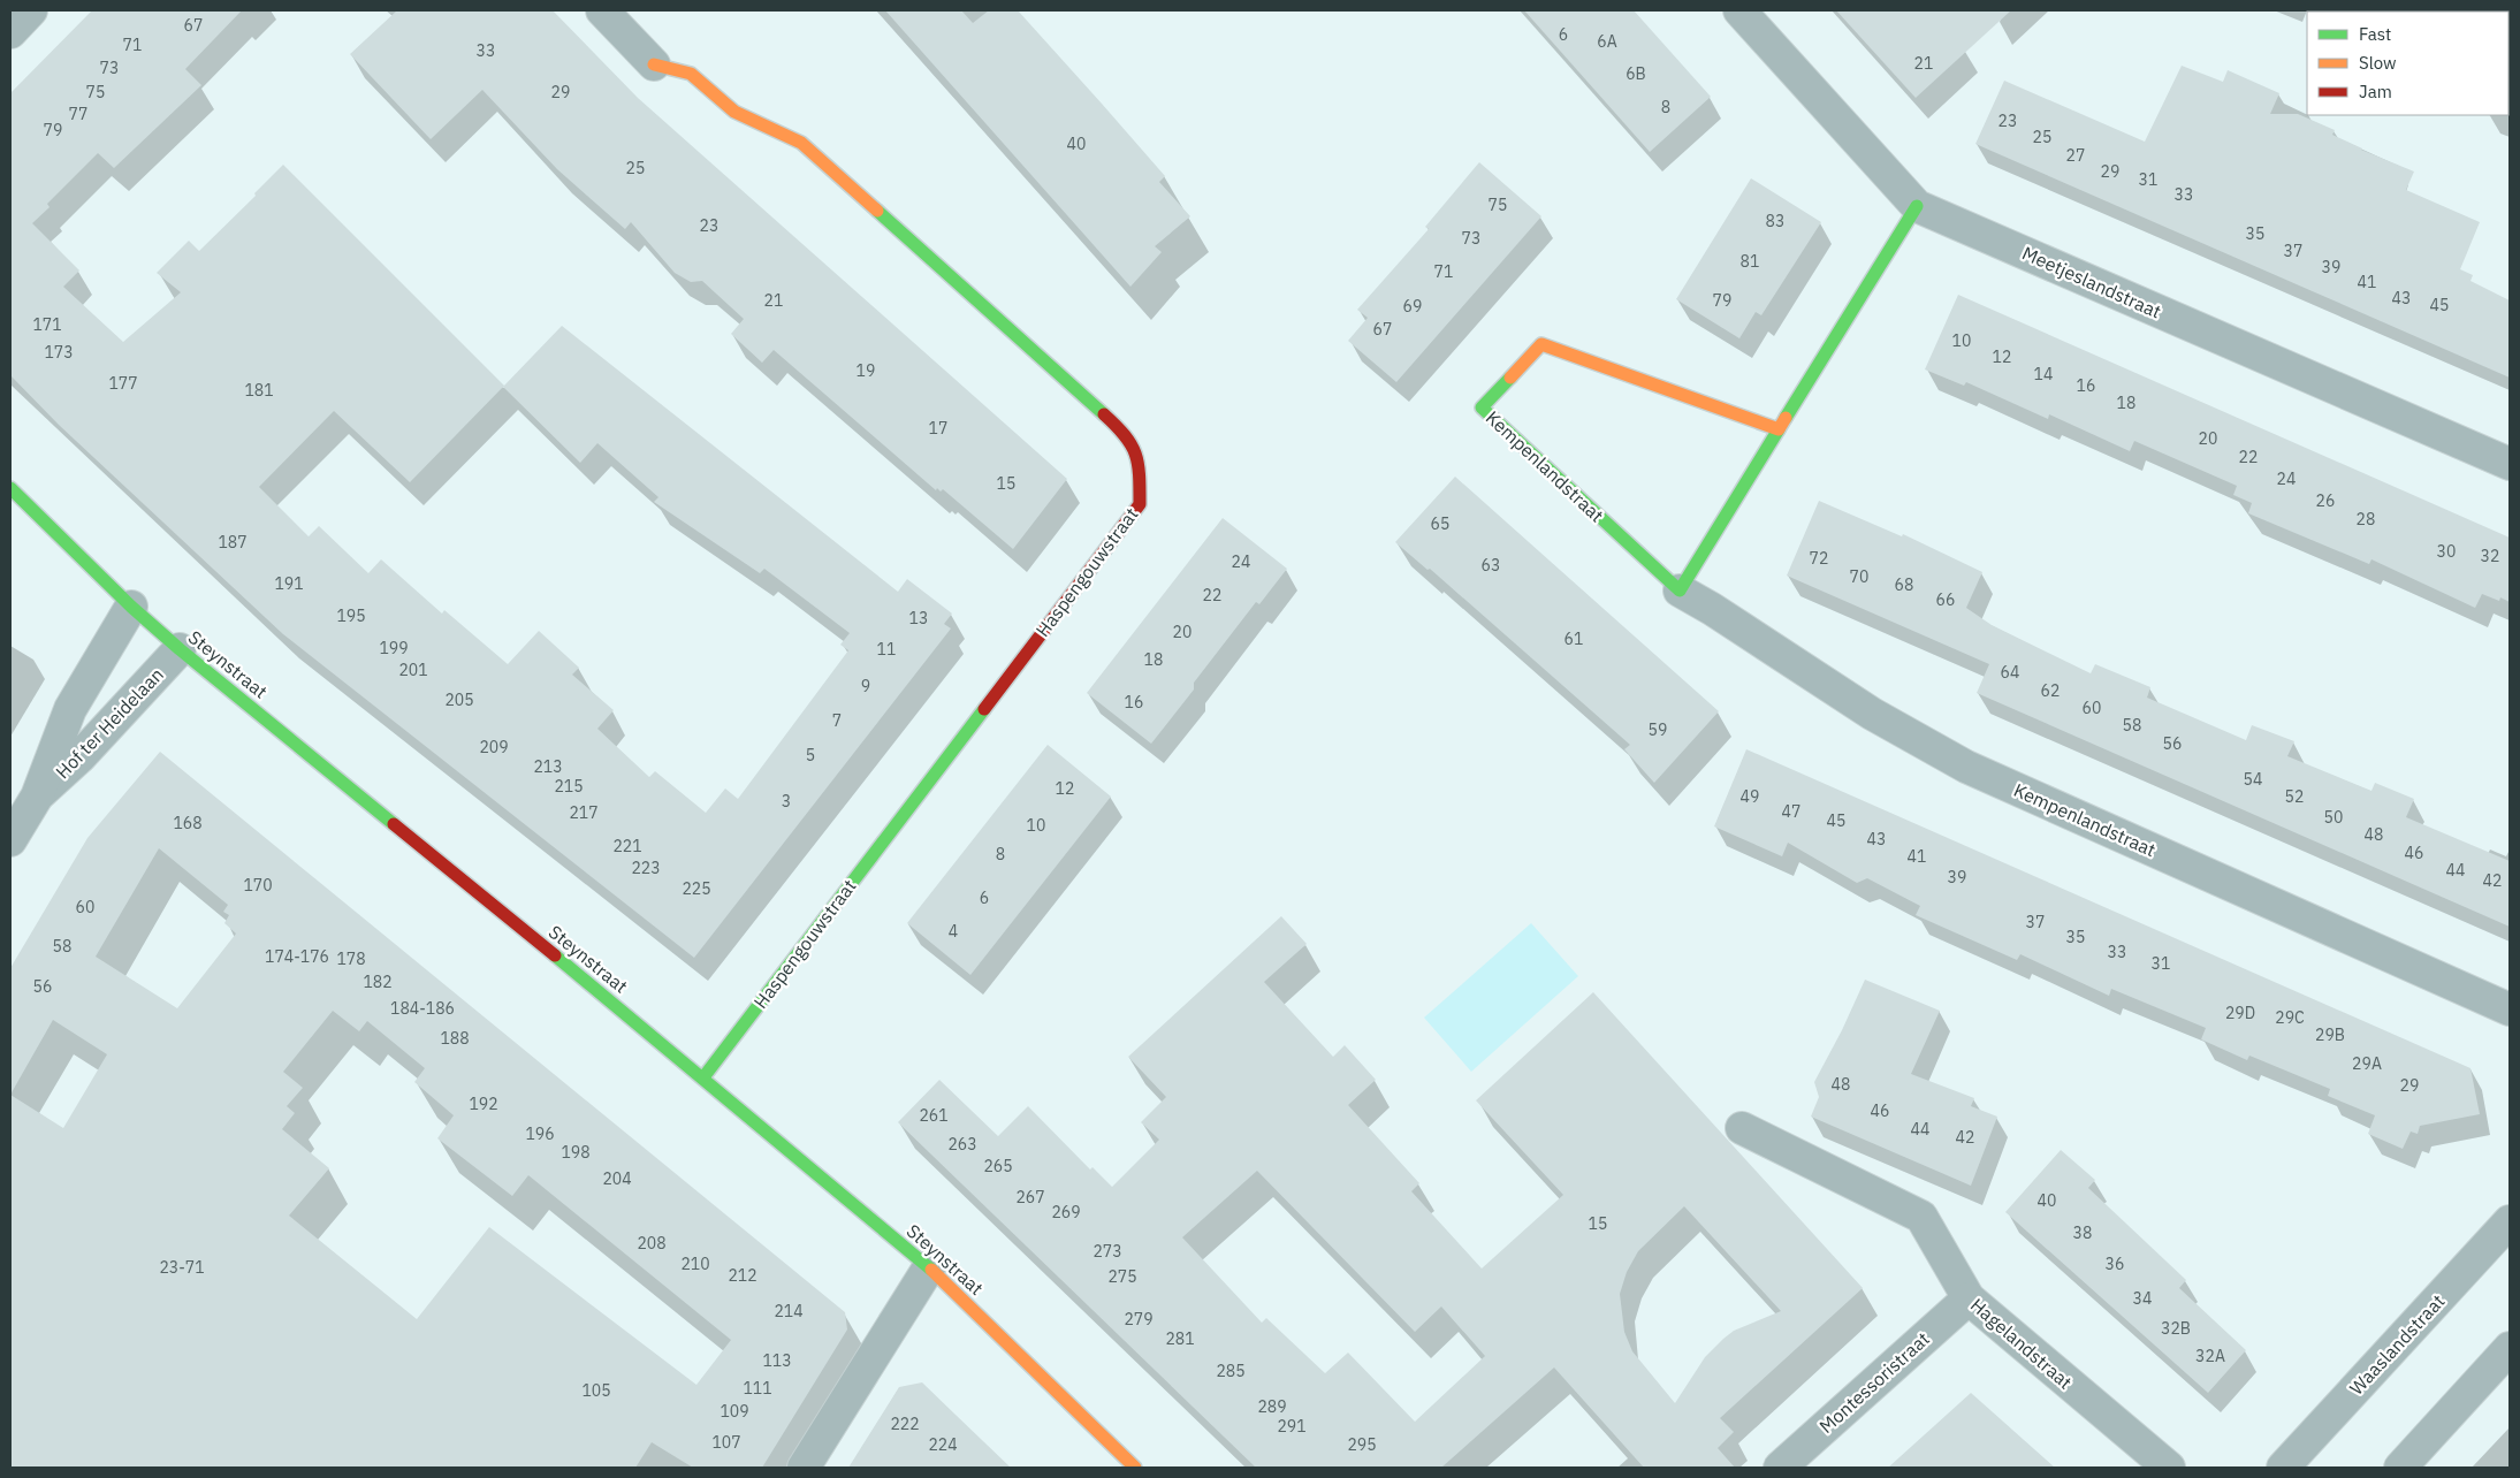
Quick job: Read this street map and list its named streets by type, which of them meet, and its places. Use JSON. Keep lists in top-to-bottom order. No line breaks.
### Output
{"streets":{"street":["Meetjeslandstraat","Kempenlandstraat","Haspengouwstraat","Steynstraat","Hof ter Heidelaan","Hagelandstraat","Waaslandstraat","Montessoristraat"]},"crossings":[["Haspengouwstraat","Steynstraat"],["Steynstraat","Hof ter Heidelaan"],["Hagelandstraat","Montessoristraat"]],"house_numbers":["67","6","6A","71","33","21","73","6B","75","29","8","77","23","79","25","40","27","25","29","31","33","75","83","23","35","73","37","81","39","71","41","43","21","79","45","69","171","67","10","173","12","19","14","177","16","181","18","17","20","22","24","15","26","28","65","187","30","32","72","24","63","70","191","68","22","66","195","13","20","61","199","11","18","201","64","9","62","205","16","60","7","58","59","56","209","5","213","54","215","12","49","52","3","47","217","50","45","168","10","48","43","221","46","8","41","223","44","39","42","170","225","6","60","37","4","35","58","33","174-176","178","31","182","56","184-186","29D","29C","29B","188","29A","48","29","192","46","261","44","196","42","263","198","265","204","267","40","269","15","38","208","273","210","36","23-71","212","275","34","214","279","32B","281","32A","113","285","111","105","289","109","222","291","107","224","295"],"legend":["Fast","Slow","Jam"]}
